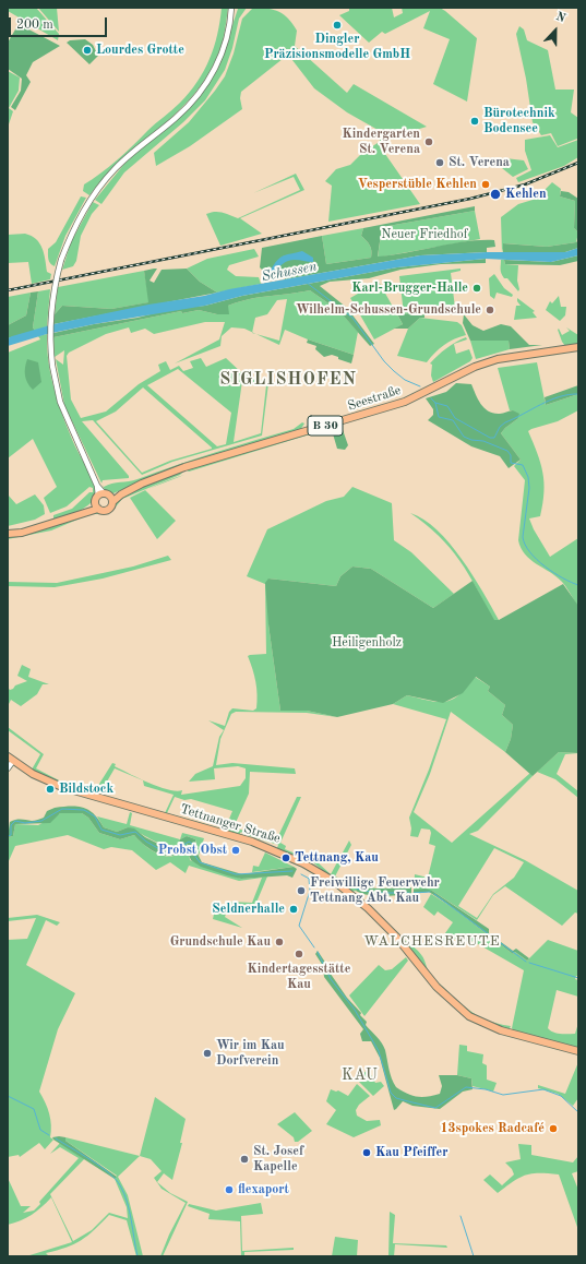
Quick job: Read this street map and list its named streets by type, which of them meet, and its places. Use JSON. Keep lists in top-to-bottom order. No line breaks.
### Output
{"streets":{"main road":["Seestraße","B 30","Tettnanger Straße"]},"districts":["SIGLISHOFEN","WALCHESREUTE","KAU"],"water":["Schussen"],"parks":["Neuer Friedhof","Heiligenholz"],"places":["Dingler Präzisionsmodelle GmbH","Lourdes Grotte","Bürotechnik Bodensee","Kindergarten St. Verena","St. Verena","Vesperstüble Kehlen","Kehlen","Karl-Brugger-Halle","Wilhelm-Schussen-Grundschule","Bildstock","Probst Obst","Tettnang, Kau","Freiwillige Feuerwehr Tettnang Abt. Kau","Seldnerhalle","Grundschule Kau","Kindertagesstätte Kau","Wir im Kau Dorfverein","13spokes Radcafé","Kau Pfeiffer","St. Josef Kapelle","flexaport"],"scale_bar":"200 m","north":"top"}
